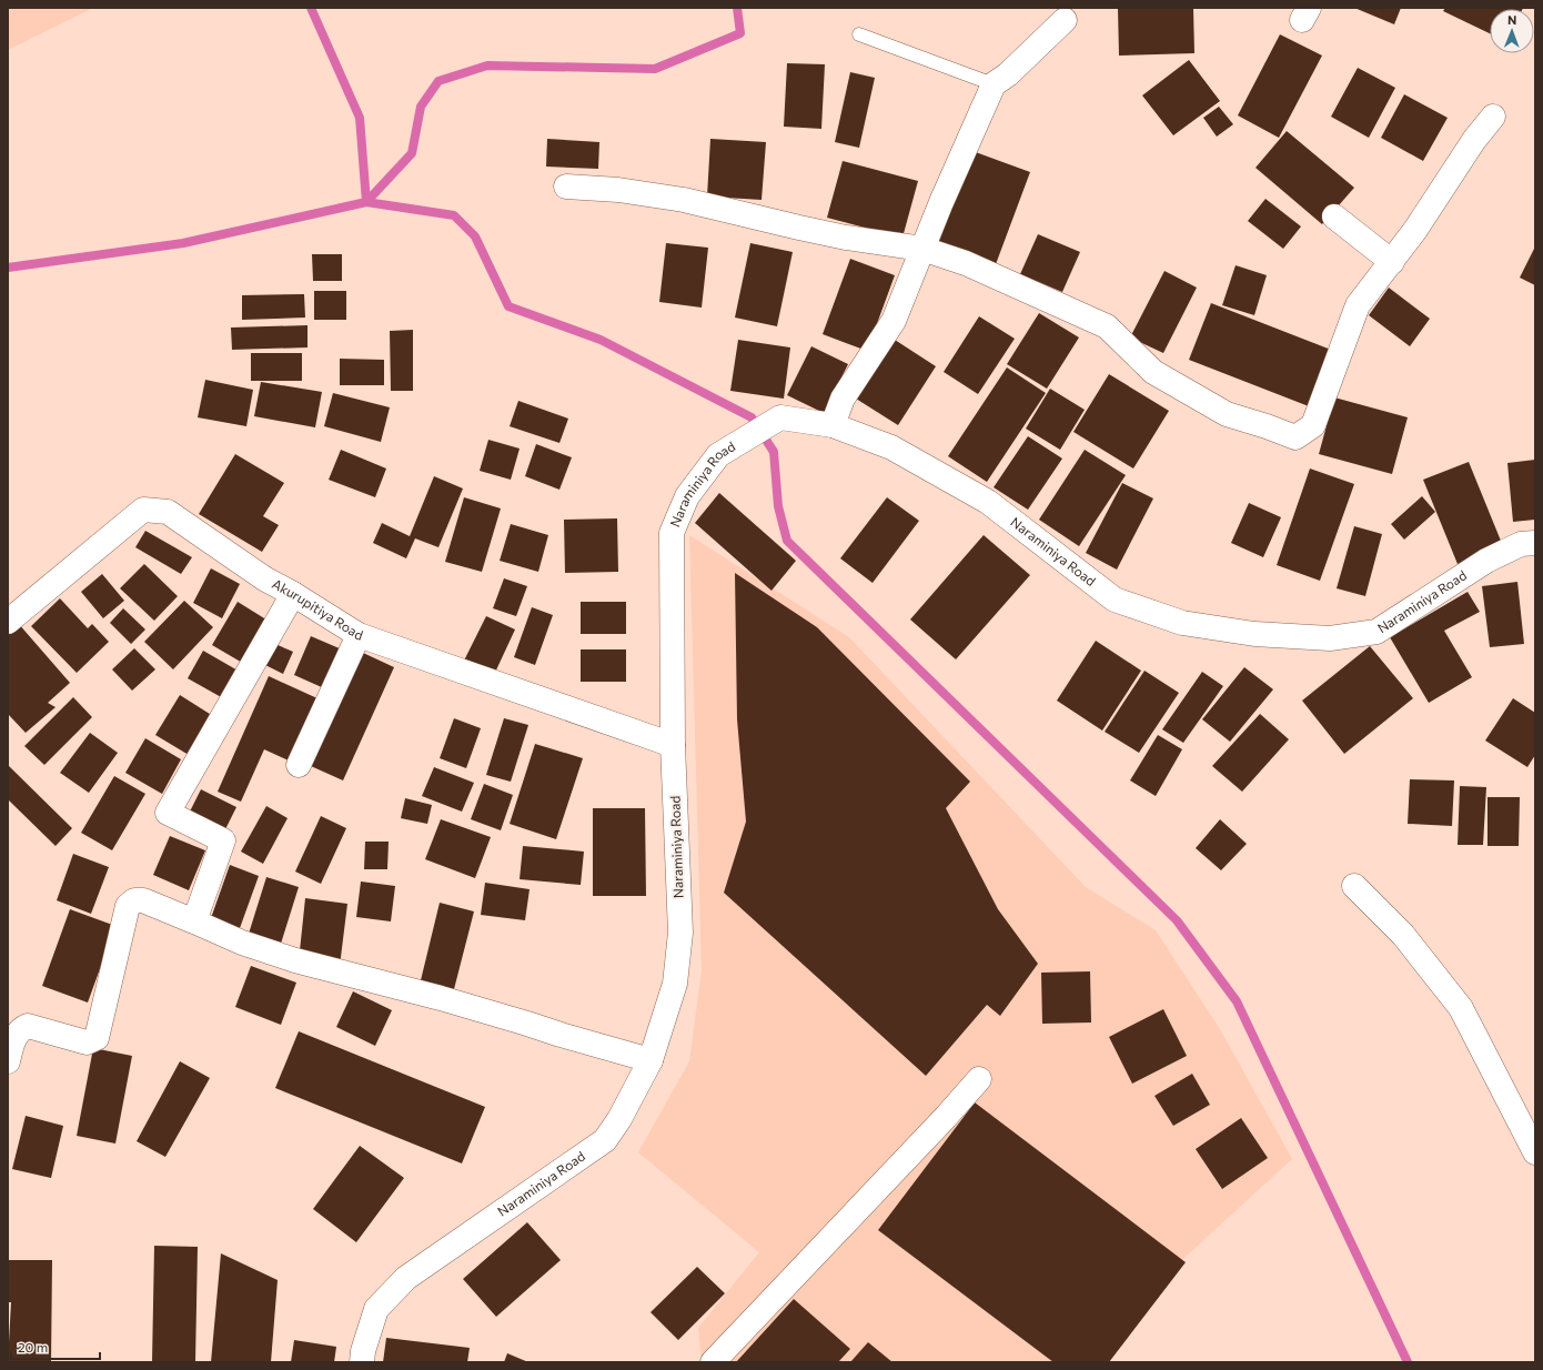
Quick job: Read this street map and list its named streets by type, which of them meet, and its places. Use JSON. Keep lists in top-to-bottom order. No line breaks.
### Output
{"streets":{"street":["Naraminiya Road","Akurupitiya Road"]},"crossings":[["Naraminiya Road","Akurupitiya Road"]],"scale_bar":"20 m","north":"top"}
